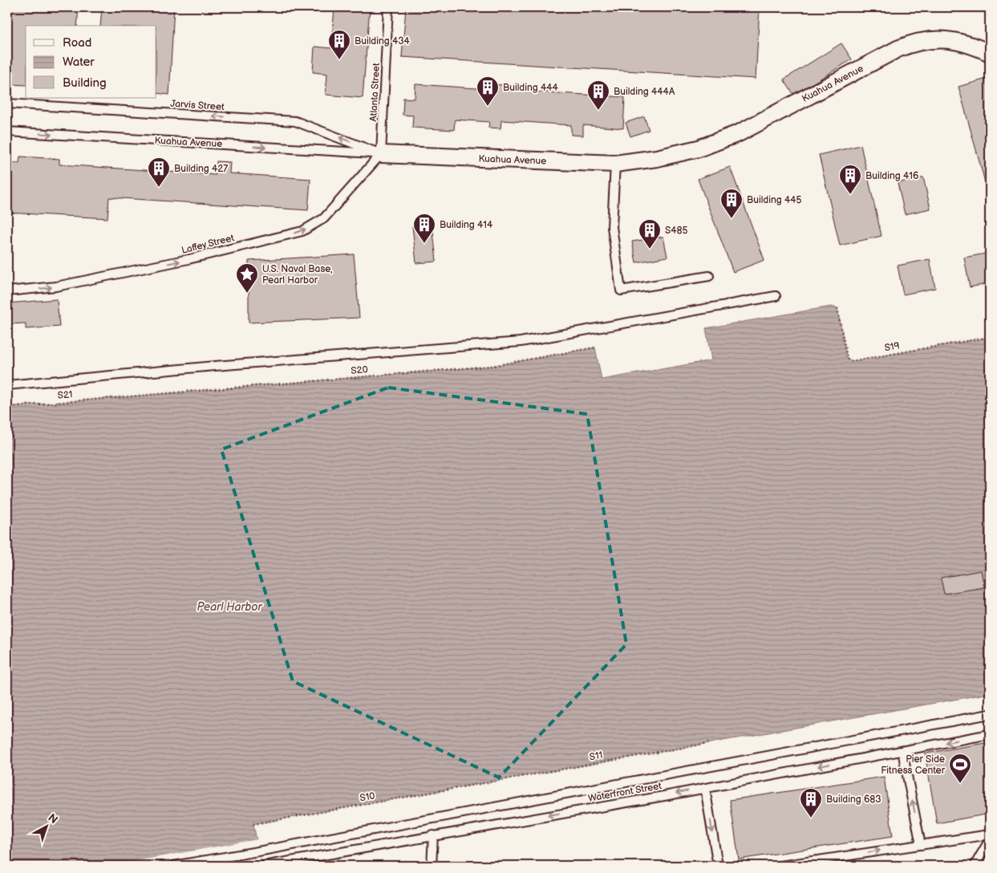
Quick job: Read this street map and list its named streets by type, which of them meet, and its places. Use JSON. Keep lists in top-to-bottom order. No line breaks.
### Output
{"streets":{"street":["Kuahua Avenue"],"lane":["Atlanta Street","Jarvis Street","Laffey Street","Waterfront Street"],"path":["S19","S20","S21","S11","S10"]},"crossings":[["Kuahua Avenue","Atlanta Street"],["Kuahua Avenue","Jarvis Street"],["Kuahua Avenue","Laffey Street"],["Atlanta Street","Jarvis Street"],["Atlanta Street","Laffey Street"],["Jarvis Street","Laffey Street"],["S20","S21"],["S11","S10"]],"one_way":["Kuahua Avenue","Jarvis Street","Laffey Street"],"water":["Pearl Harbor"],"places":{"building":["Building 434","Building 444","Building 444A","Building 427","Building 416","Building 445","Building 414","S485","Building 683"],"place":["U.S. Naval Base, Pearl Harbor"],"sports":["Pier Side Fitness Center"]},"legend":["Road","Water","Building"],"north":"top right"}
